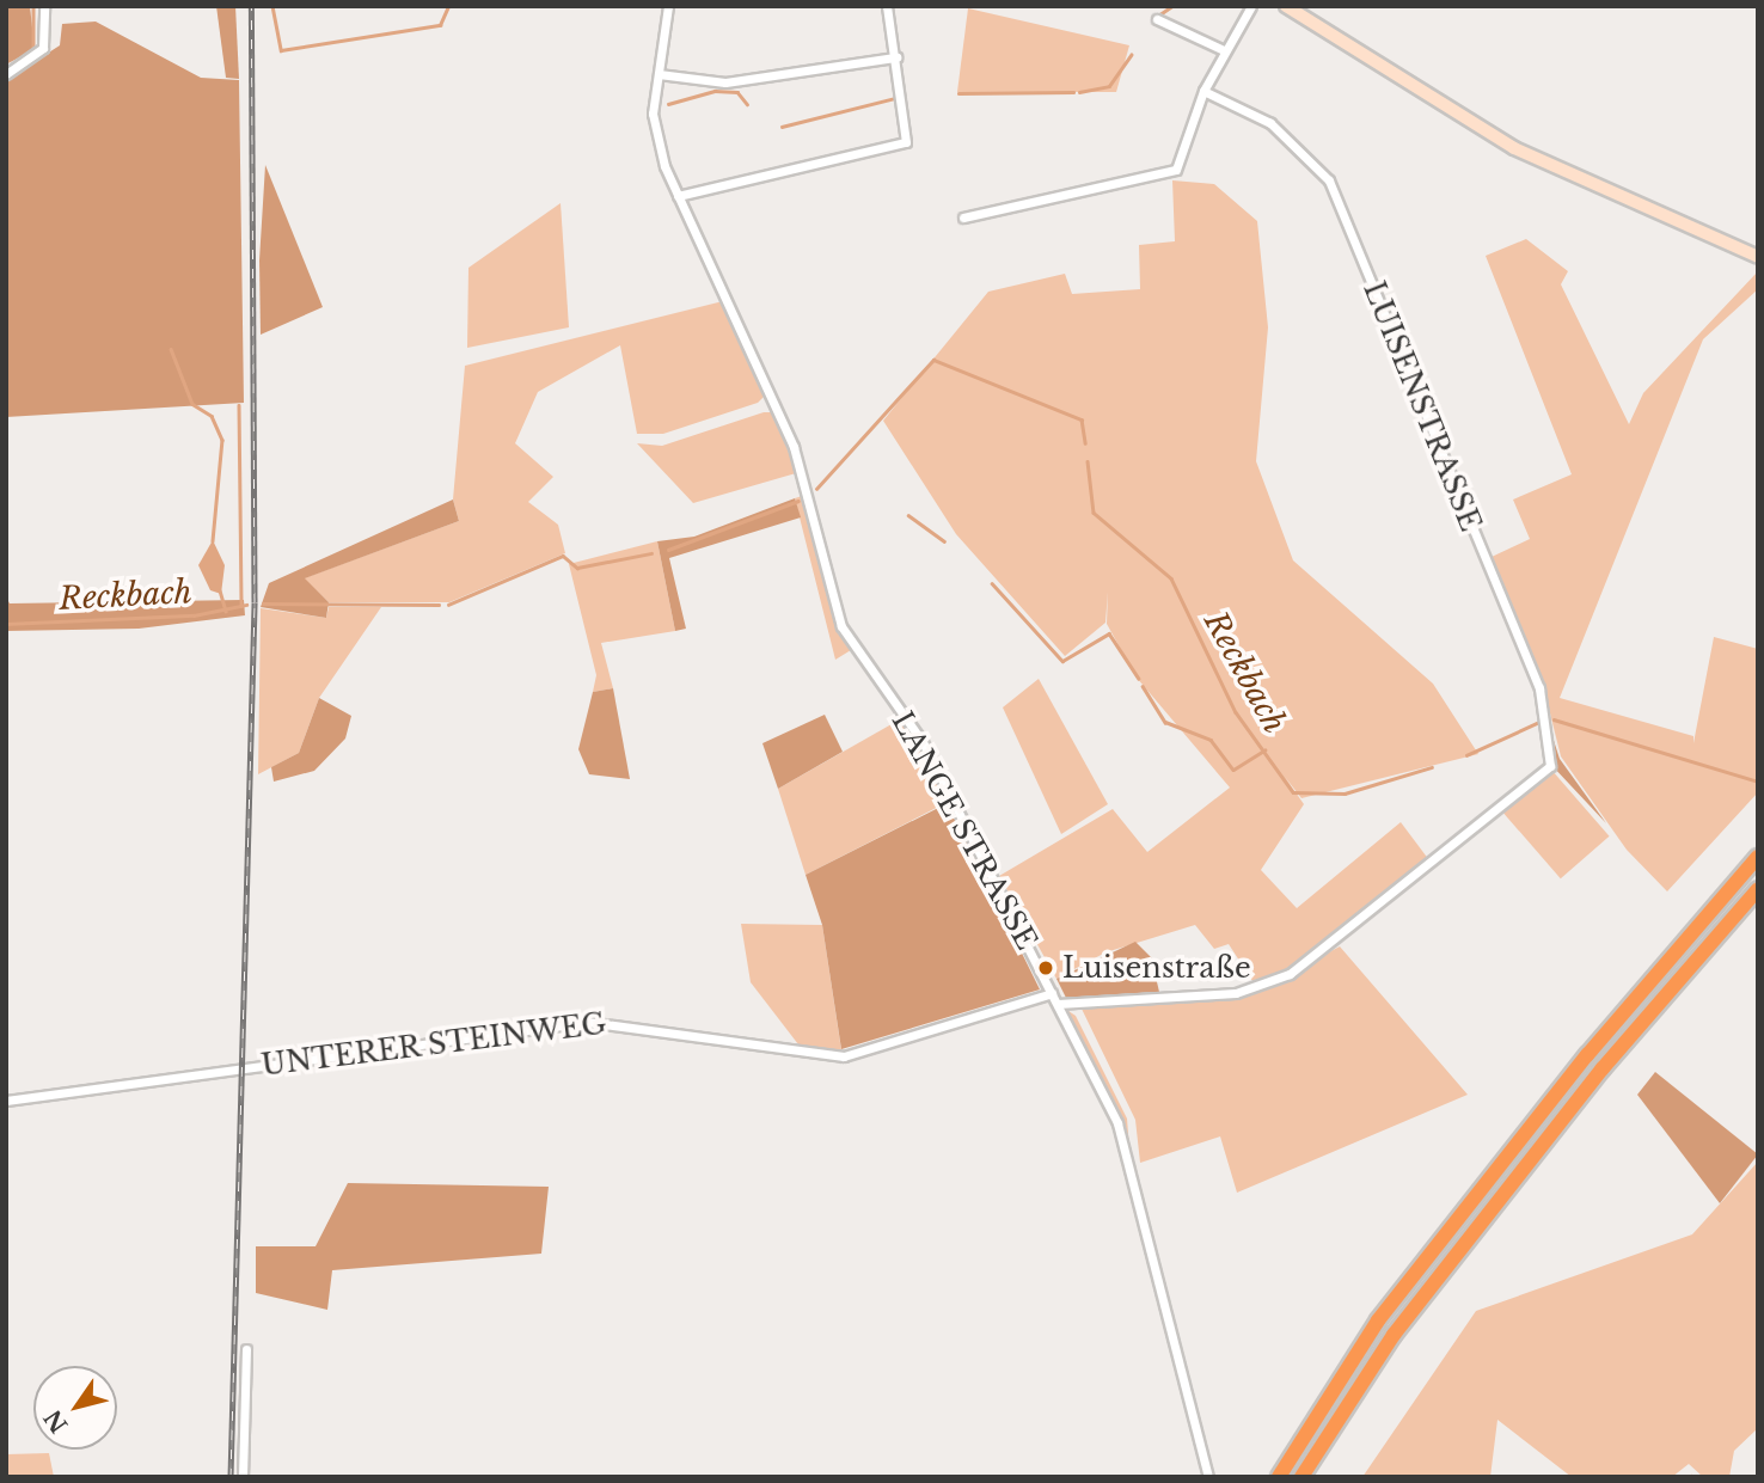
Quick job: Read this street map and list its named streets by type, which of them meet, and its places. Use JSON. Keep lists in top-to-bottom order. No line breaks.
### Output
{"streets":{"street":["LUISENSTRASSE","LANGE STRASSE","UNTERER STEINWEG"]},"crossings":[["LUISENSTRASSE","LANGE STRASSE"],["LANGE STRASSE","UNTERER STEINWEG"]],"water":["Reckbach"],"places":["Luisenstraße"],"north":"bottom left"}
